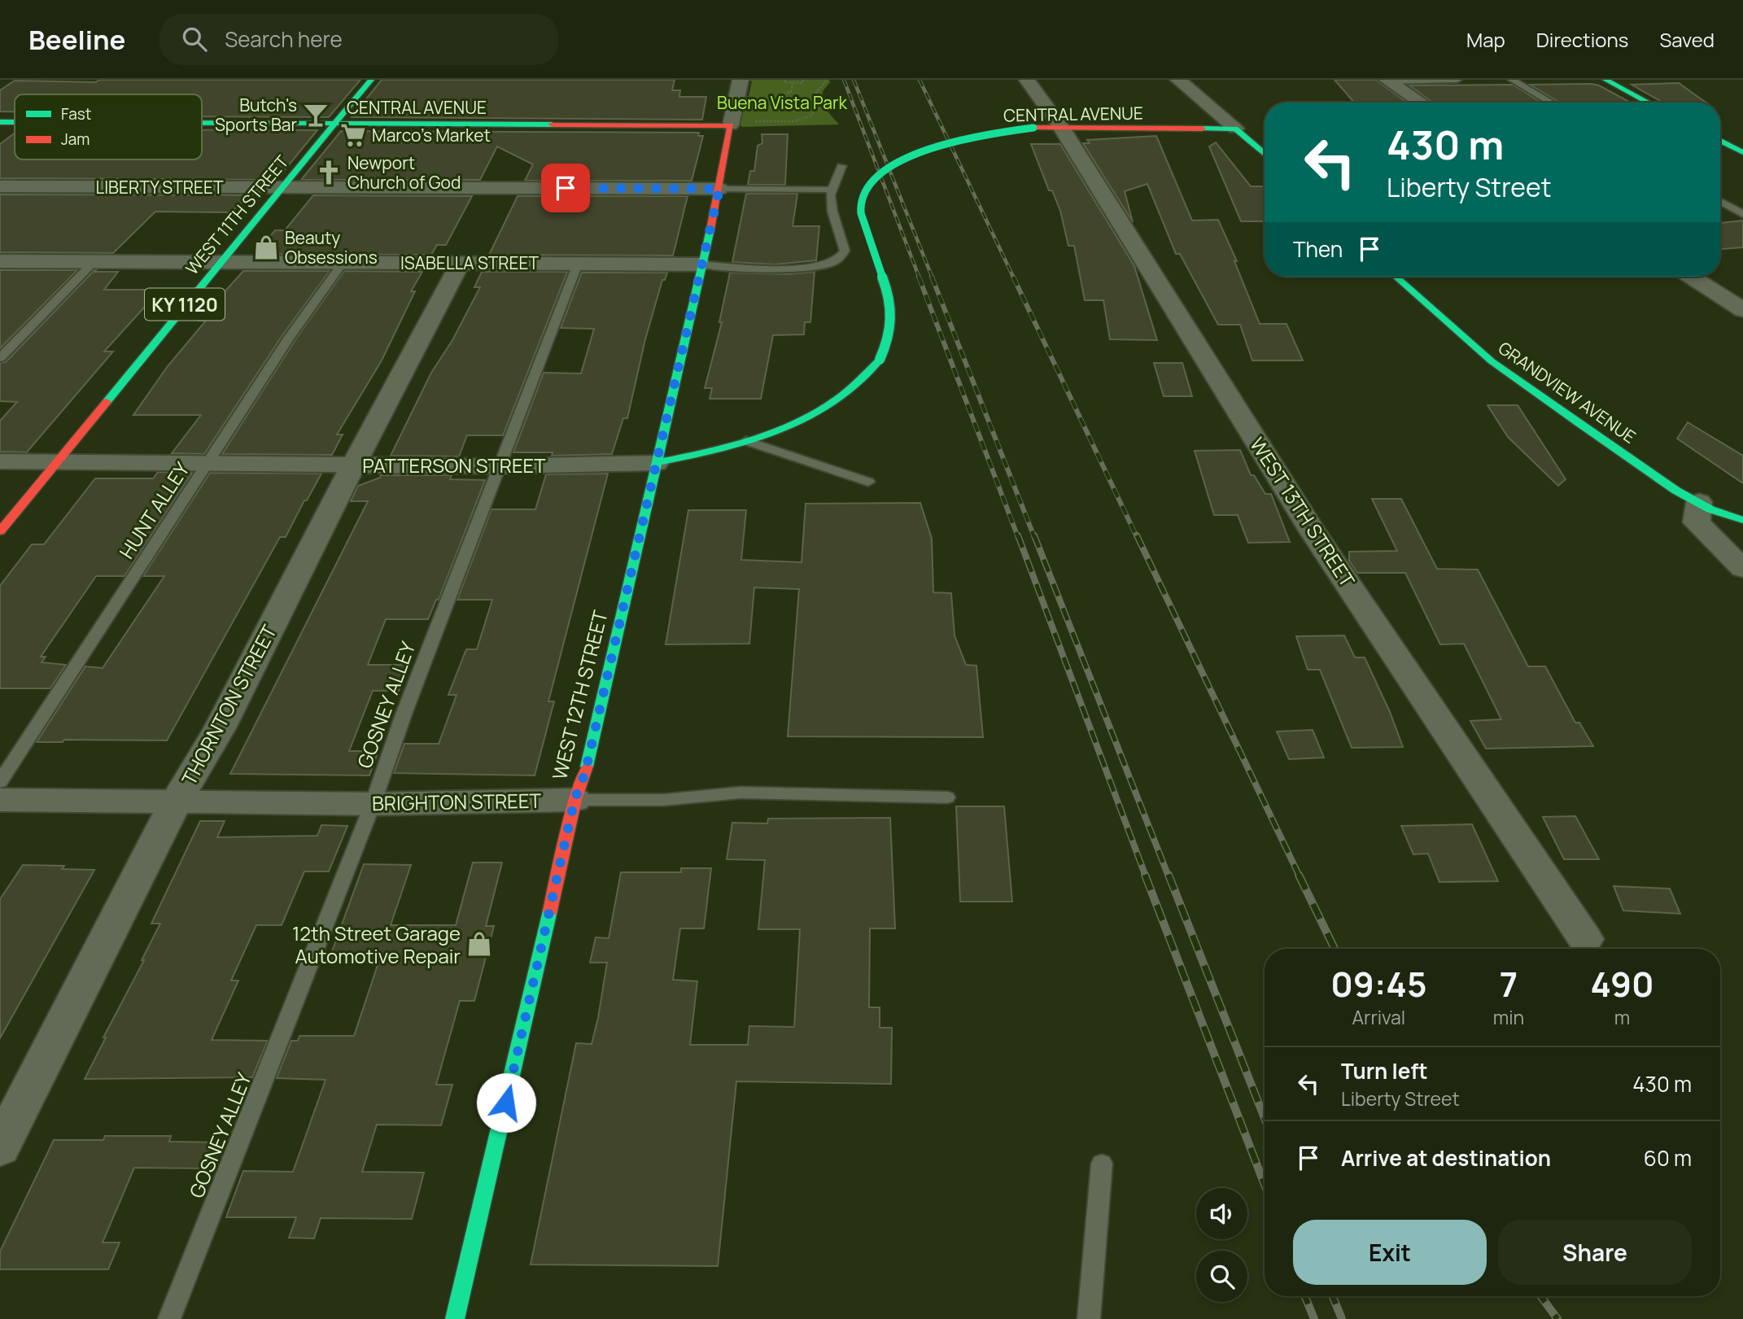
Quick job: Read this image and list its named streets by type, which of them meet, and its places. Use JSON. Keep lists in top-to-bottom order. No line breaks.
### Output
{"streets":{"street":["CENTRAL AVENUE","LIBERTY STREET","WEST 11TH STREET","ISABELLA STREET","KY 1120","GRANDVIEW AVENUE","PATTERSON STREET","WEST 13TH STREET","WEST 12TH STREET","THORNTON STREET","BRIGHTON STREET"],"lane":["HUNT ALLEY","GOSNEY ALLEY"]},"crossings":[["CENTRAL AVENUE","WEST 11TH STREET"],["CENTRAL AVENUE","PATTERSON STREET"],["CENTRAL AVENUE","WEST 13TH STREET"],["CENTRAL AVENUE","WEST 12TH STREET"],["LIBERTY STREET","WEST 11TH STREET"],["LIBERTY STREET","ISABELLA STREET"],["LIBERTY STREET","WEST 12TH STREET"],["WEST 11TH STREET","ISABELLA STREET"],["WEST 11TH STREET","PATTERSON STREET"],["ISABELLA STREET","HUNT ALLEY"],["ISABELLA STREET","WEST 12TH STREET"],["ISABELLA STREET","THORNTON STREET"],["ISABELLA STREET","GOSNEY ALLEY"],["PATTERSON STREET","HUNT ALLEY"],["PATTERSON STREET","WEST 12TH STREET"],["PATTERSON STREET","THORNTON STREET"],["PATTERSON STREET","GOSNEY ALLEY"],["WEST 12TH STREET","BRIGHTON STREET"],["THORNTON STREET","BRIGHTON STREET"],["GOSNEY ALLEY","BRIGHTON STREET"]],"parks":["Buena Vista Park"],"places":{"bar":["Butch's Sports Bar"],"supermarket":["Marco's Market"],"church":["Newport Church of God"],"shop":["Beauty Obsessions","12th Street Garage Automotive Repair"]},"legend":["Fast","Jam"],"page":{"header":"Beeline","search":"Search here","nav":["Map","Directions","Saved"],"turn":["430 m","Liberty Street"],"then":"Then","eta":["09:45","Arrival","7","min","490","m"],"list":[{"name":"Turn left","note":"Liberty Street","value":"430 m"},{"name":"Arrive at destination","value":"60 m"}],"buttons":["Exit","Share"]}}
